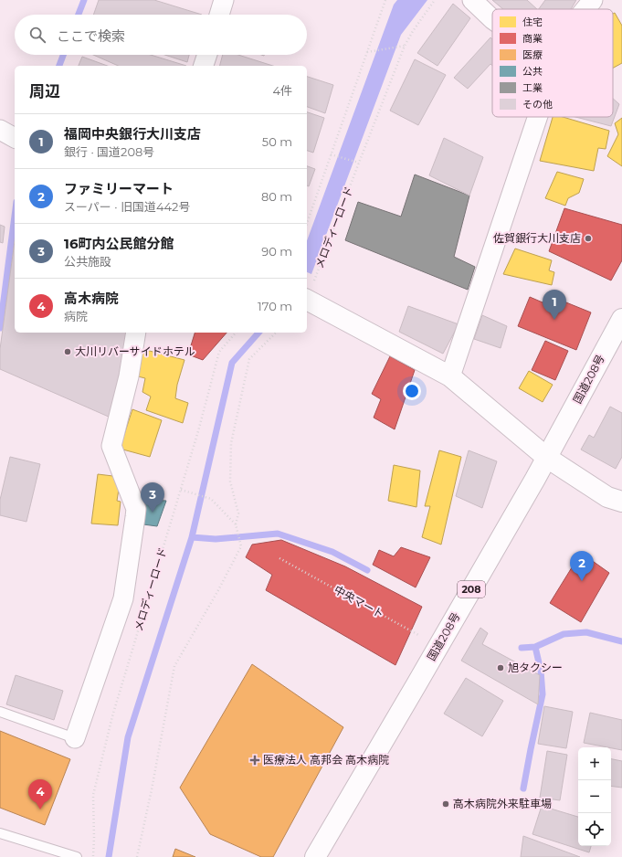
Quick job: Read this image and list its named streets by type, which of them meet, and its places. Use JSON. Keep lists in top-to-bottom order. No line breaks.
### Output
{"streets":{"main road":["国道208号","208"],"path":["メロディーロード","中央マート"]},"crossings":[["国道208号","中央マート"]],"places":{"other":["佐賀銀行大川支店","大川リバーサイドホテル","旭タクシー","高木病院外来駐車場"],"health":["医療法人 高邦会 高木病院"]},"legend":["住宅","商業","医療","公共","工業","その他"],"page":{"search":"ここで検索","heading":["周辺","4件"],"list":[{"mark":"1","name":"福岡中央銀行大川支店","note":"銀行 · 国道208号","value":"50 m"},{"mark":"2","name":"ファミリーマート","note":"スーパー · 旧国道442号","value":"80 m"},{"mark":"3","name":"16町内公民館分館","note":"公共施設","value":"90 m"},{"mark":"4","name":"高木病院","note":"病院","value":"170 m"}],"pins":["1","3","2","4"],"map_buttons":["+","−"]}}
